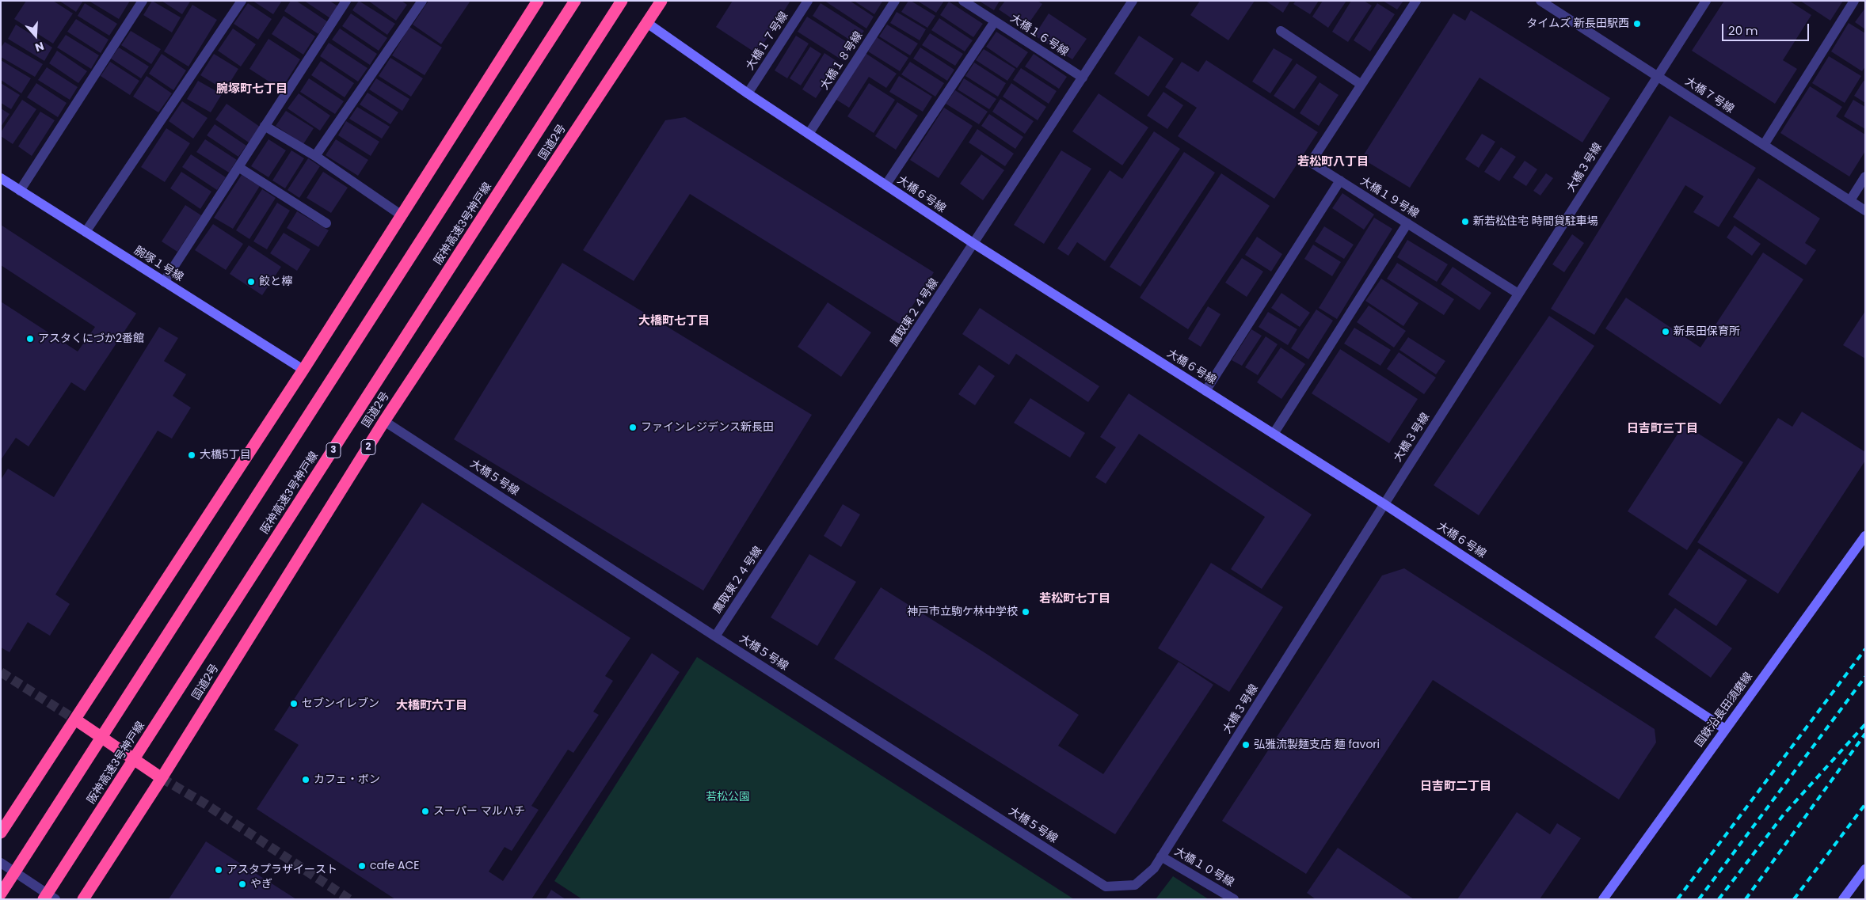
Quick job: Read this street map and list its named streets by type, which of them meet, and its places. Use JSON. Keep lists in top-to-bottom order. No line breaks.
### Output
{"streets":{"highway":["国道2号","阪神高速3号神戸線","2","3"],"street":["大橋１６号線","大橋１７号線","大橋１８号線","大橋７号線","大橋３号線","大橋６号線","大橋１９号線","腕塚１号線","鷹取東２４号線","大橋５号線","国鉄沿長田須磨線","大橋１０号線"]},"crossings":[["大橋１６号線","鷹取東２４号線"],["大橋１７号線","大橋６号線"],["大橋１８号線","大橋６号線"],["大橋７号線","大橋３号線"],["国道2号","大橋６号線"],["国道2号","大橋５号線"],["大橋３号線","大橋６号線"],["大橋３号線","大橋１９号線"],["大橋３号線","大橋５号線"],["大橋３号線","大橋１０号線"],["大橋６号線","鷹取東２４号線"],["大橋６号線","国鉄沿長田須磨線"],["鷹取東２４号線","大橋５号線"]],"districts":["腕塚町七丁目","若松町八丁目","大橋町七丁目","日吉町三丁目","若松町七丁目","大橋町六丁目","日吉町二丁目"],"parks":["若松公園"],"places":["タイムズ 新長田駅西","新若松住宅 時間貸駐車場","餃と檸","新長田保育所","アスタくにづか2番館","ファインレジデンス新長田","大橋5丁目","神戸市立駒ケ林中学校","セブンイレブン","弘雅流製麺支店 麺 favori","カフェ・ボン","スーパー マルハチ","cafe ACE","アスタプラザイースト","やぎ"],"scale_bar":"20 m","north":"bottom"}
